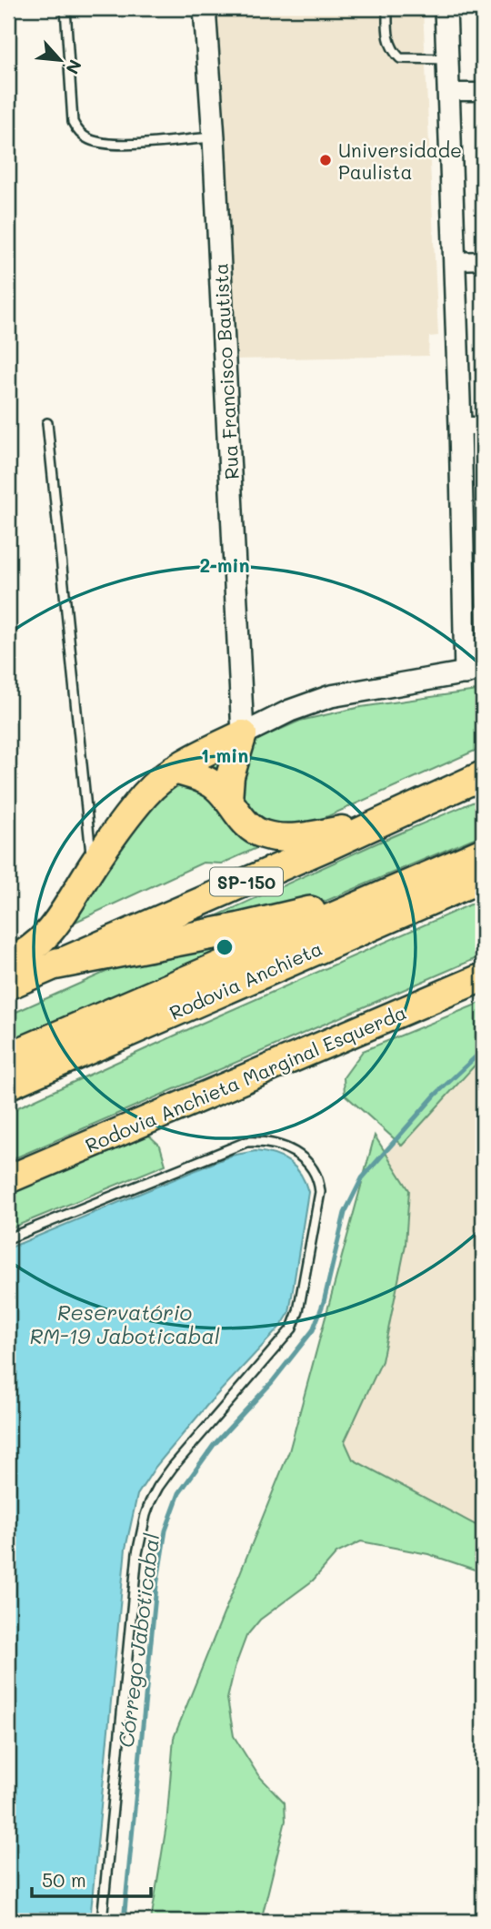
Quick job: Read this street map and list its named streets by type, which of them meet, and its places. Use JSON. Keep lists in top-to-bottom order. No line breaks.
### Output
{"streets":{"highway":["SP-150","Rodovia Anchieta","Rodovia Anchieta Marginal Esquerda"],"street":["Rua Francisco Bautista"]},"water":["Reservatório RM-19 Jaboticabal","Córrego Jaboticabal"],"places":["Universidade Paulista"],"scale_bar":"50 m","north":"bottom right","rings":["2 min","1 min"]}
